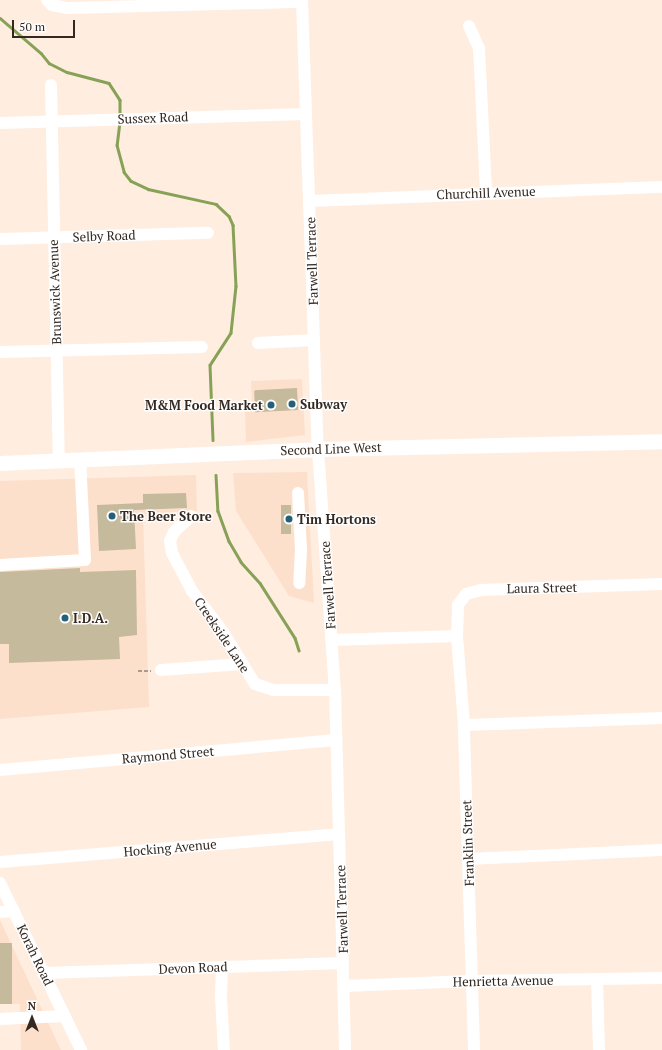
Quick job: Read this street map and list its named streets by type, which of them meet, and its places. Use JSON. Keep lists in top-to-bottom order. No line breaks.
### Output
{"streets":{"main road":["Second Line West"],"street":["Sussex Road","Churchill Avenue","Selby Road","Farwell Terrace","Brunswick Avenue","Laura Street","Creekside Lane","Raymond Street","Franklin Street","Hocking Avenue","Korah Road","Devon Road","Henrietta Avenue"]},"crossings":[["Sussex Road","Farwell Terrace"],["Sussex Road","Brunswick Avenue"],["Churchill Avenue","Farwell Terrace"],["Selby Road","Brunswick Avenue"],["Farwell Terrace","Second Line West"],["Farwell Terrace","Creekside Lane"],["Farwell Terrace","Raymond Street"],["Farwell Terrace","Hocking Avenue"],["Farwell Terrace","Devon Road"],["Farwell Terrace","Henrietta Avenue"],["Brunswick Avenue","Second Line West"],["Laura Street","Franklin Street"],["Franklin Street","Henrietta Avenue"],["Korah Road","Devon Road"]],"places":["Subway","M&M Food Market","The Beer Store","Tim Hortons","I.D.A."],"scale_bar":"50 m","north":"top"}
